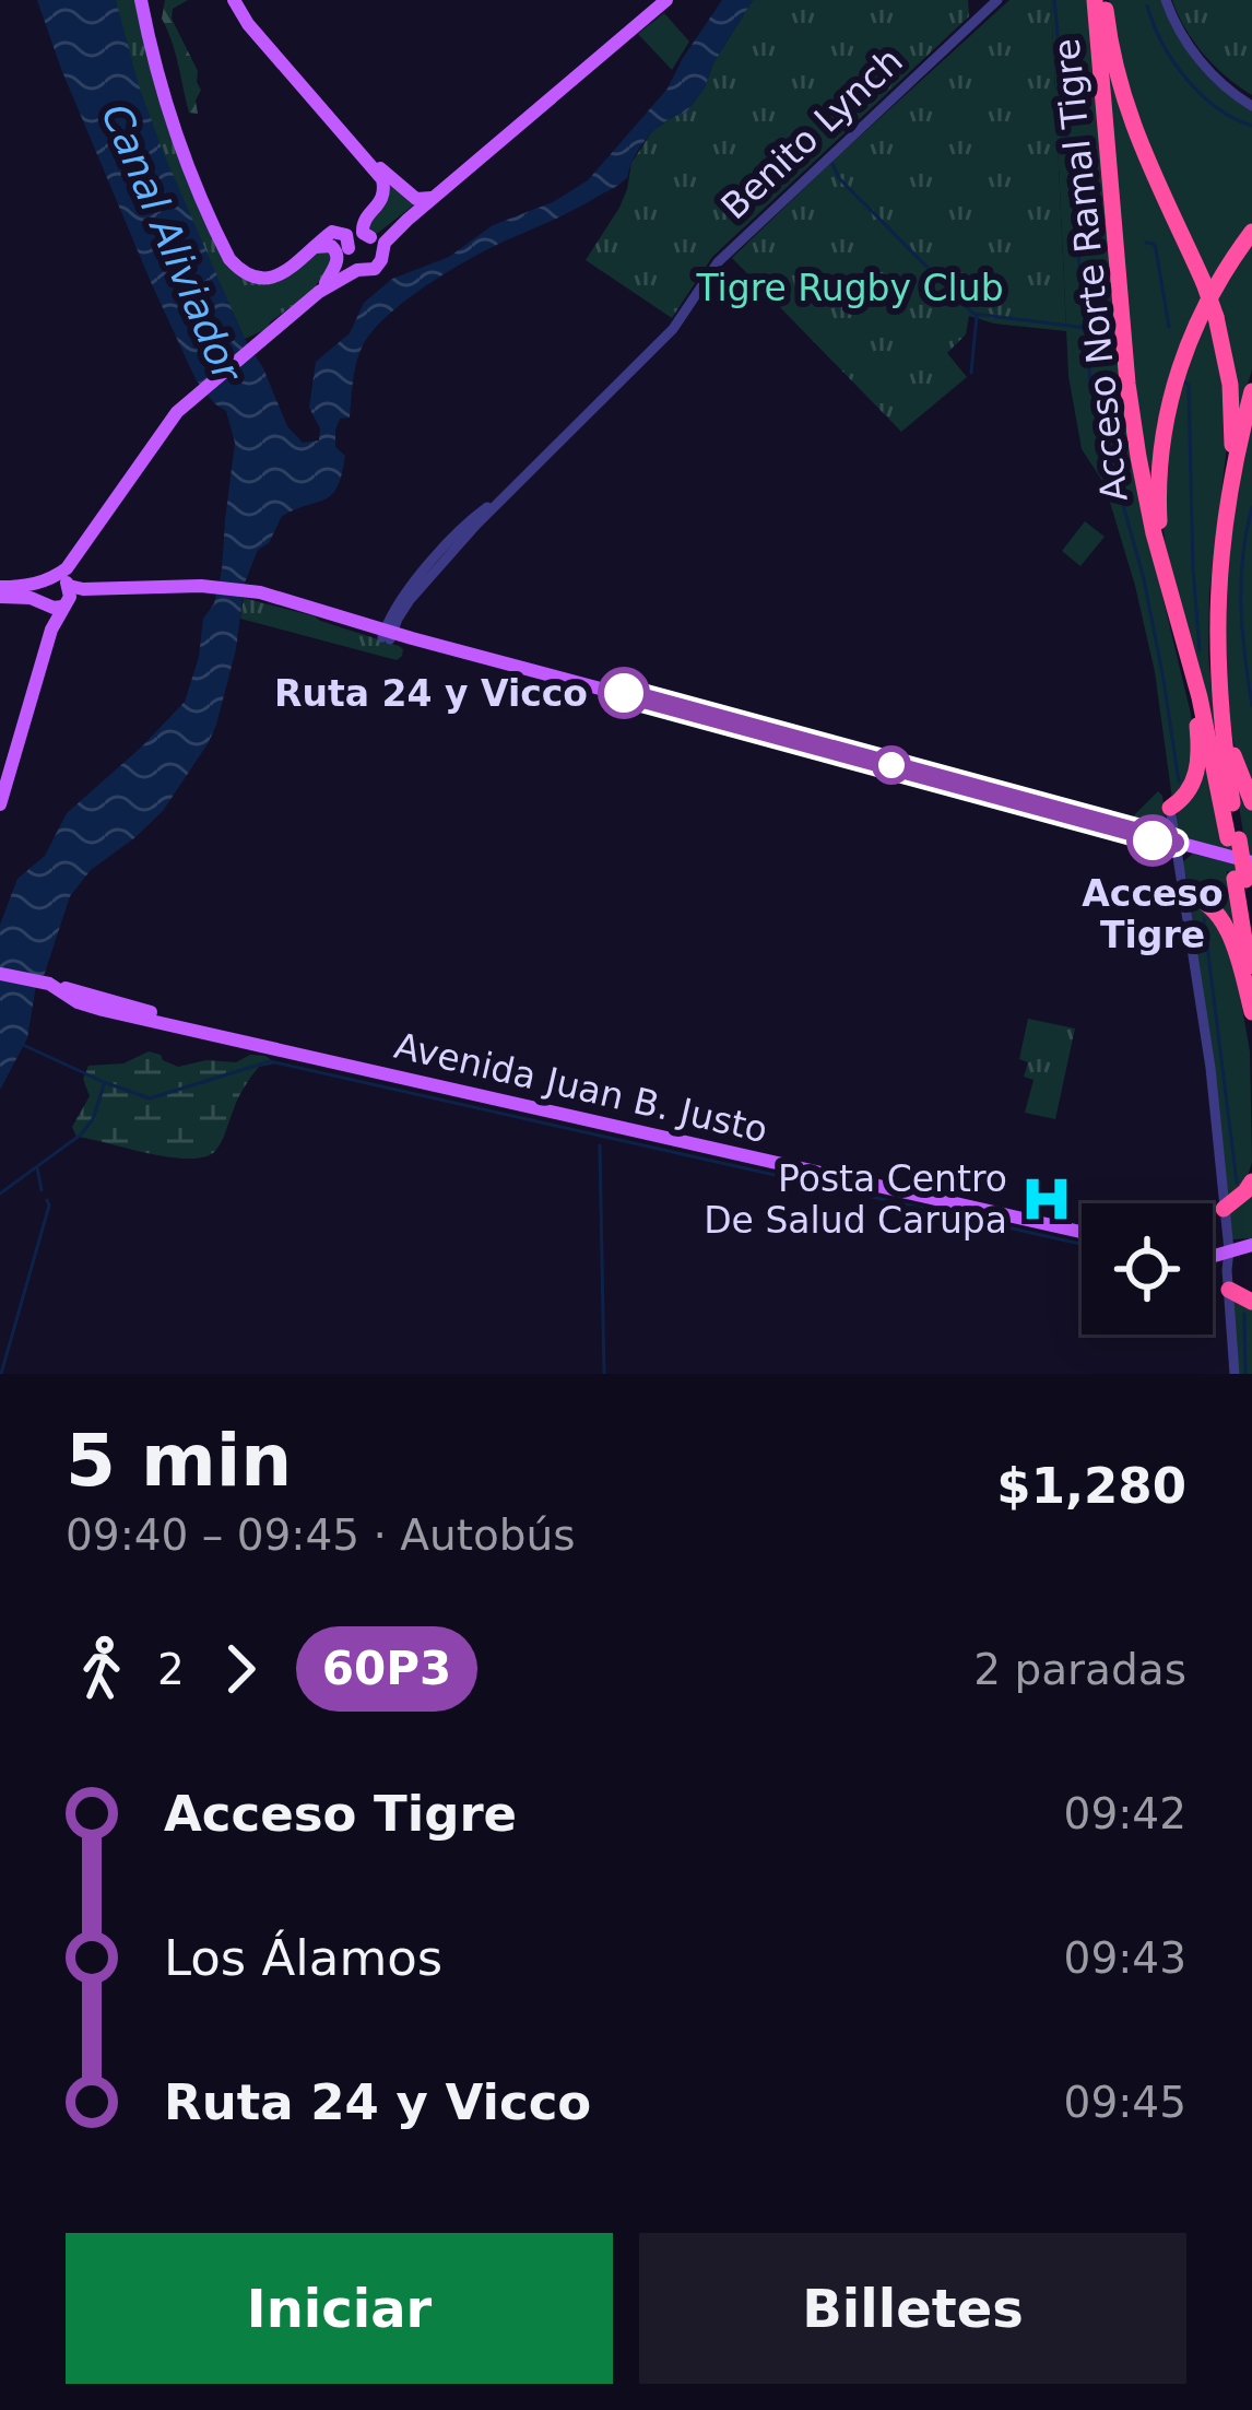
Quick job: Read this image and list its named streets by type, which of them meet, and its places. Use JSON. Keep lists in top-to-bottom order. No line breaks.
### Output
{"streets":{"highway":["Acceso Norte Ramal Tigre"],"main road":["Avenida Juan B. Justo"],"street":["Benito Lynch"]},"water":["Canal Aliviador"],"parks":["Tigre Rugby Club"],"places":{"other":["Ruta 24 y Vicco","Acceso Tigre"],"hospital":["Posta Centro De Salud Carupa"]},"lines":["bus line 60P3"],"page":{"heading":["5 min","09:40 – 09:45 · Autobús","$1,280"],"legs":["2","60P3","2 paradas"],"list":[{"name":"Acceso Tigre","value":"09:42"},{"name":"Los Álamos","value":"09:43"},{"name":"Ruta 24 y Vicco","value":"09:45"}],"buttons":["Iniciar","Billetes"]}}
